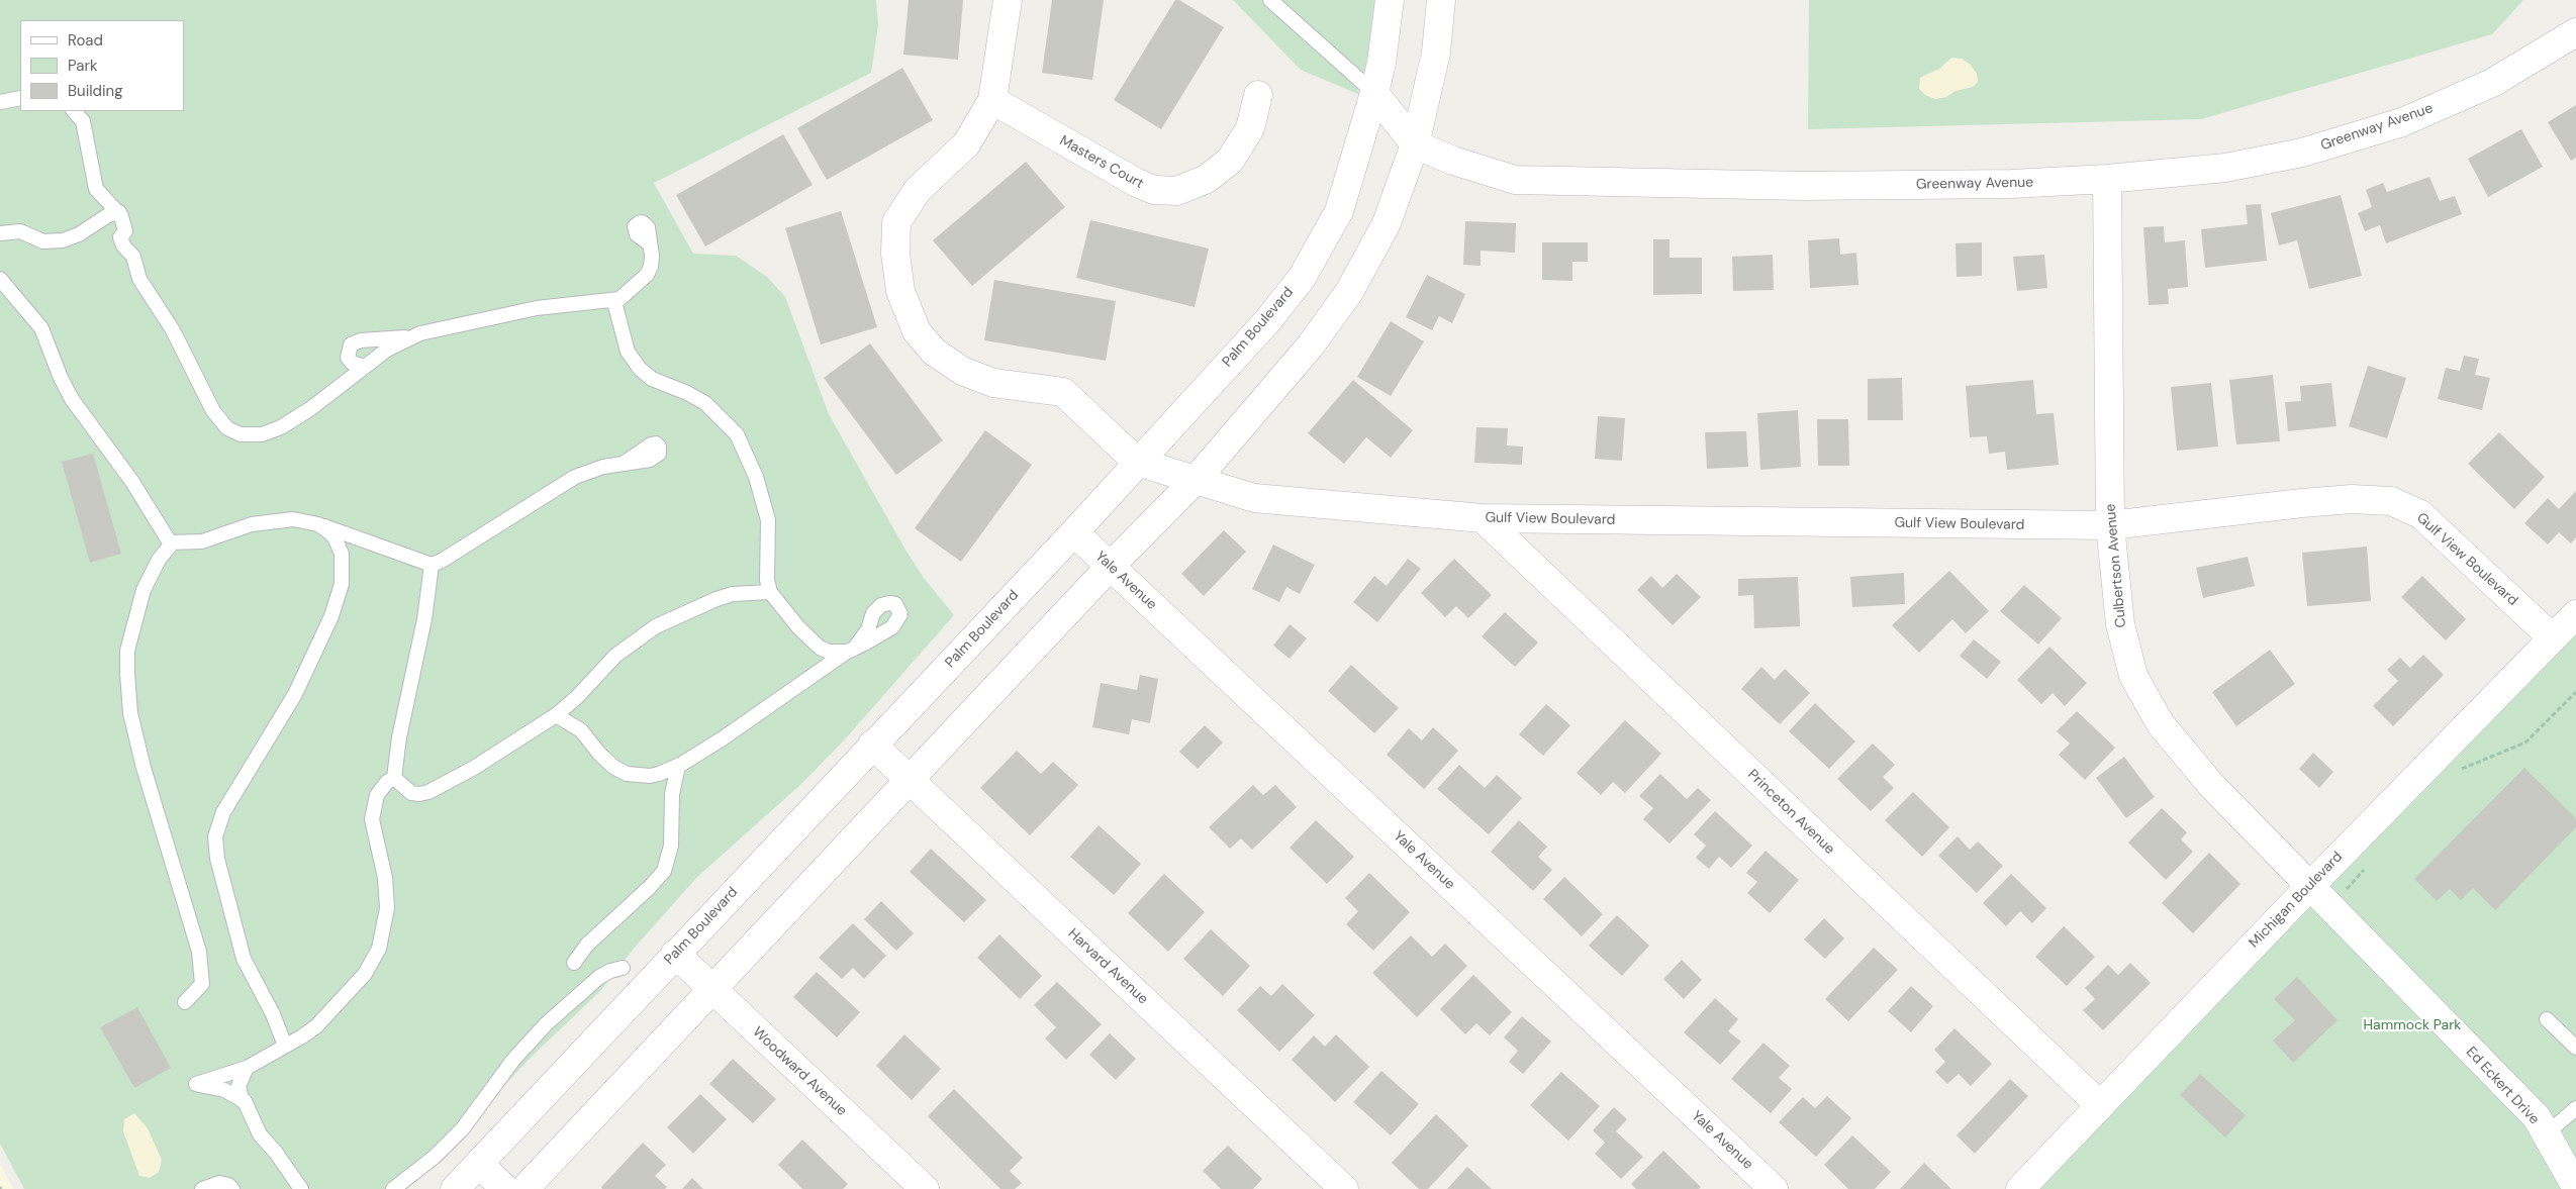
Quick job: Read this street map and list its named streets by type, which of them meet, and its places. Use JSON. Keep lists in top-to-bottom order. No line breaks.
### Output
{"streets":{"street":["Greenway Avenue","Masters Court","Palm Boulevard","Gulf View Boulevard","Culbertson Avenue","Yale Avenue","Princeton Avenue","Michigan Boulevard","Harvard Avenue","Woodward Avenue","Ed Eckert Drive"]},"crossings":[["Greenway Avenue","Palm Boulevard"],["Greenway Avenue","Culbertson Avenue"],["Masters Court","Gulf View Boulevard"],["Palm Boulevard","Gulf View Boulevard"],["Palm Boulevard","Yale Avenue"],["Palm Boulevard","Harvard Avenue"],["Palm Boulevard","Woodward Avenue"],["Gulf View Boulevard","Culbertson Avenue"],["Gulf View Boulevard","Princeton Avenue"],["Gulf View Boulevard","Michigan Boulevard"],["Culbertson Avenue","Michigan Boulevard"],["Culbertson Avenue","Ed Eckert Drive"],["Princeton Avenue","Michigan Boulevard"],["Michigan Boulevard","Ed Eckert Drive"]],"parks":["Hammock Park"],"legend":["Road","Park","Building"]}
